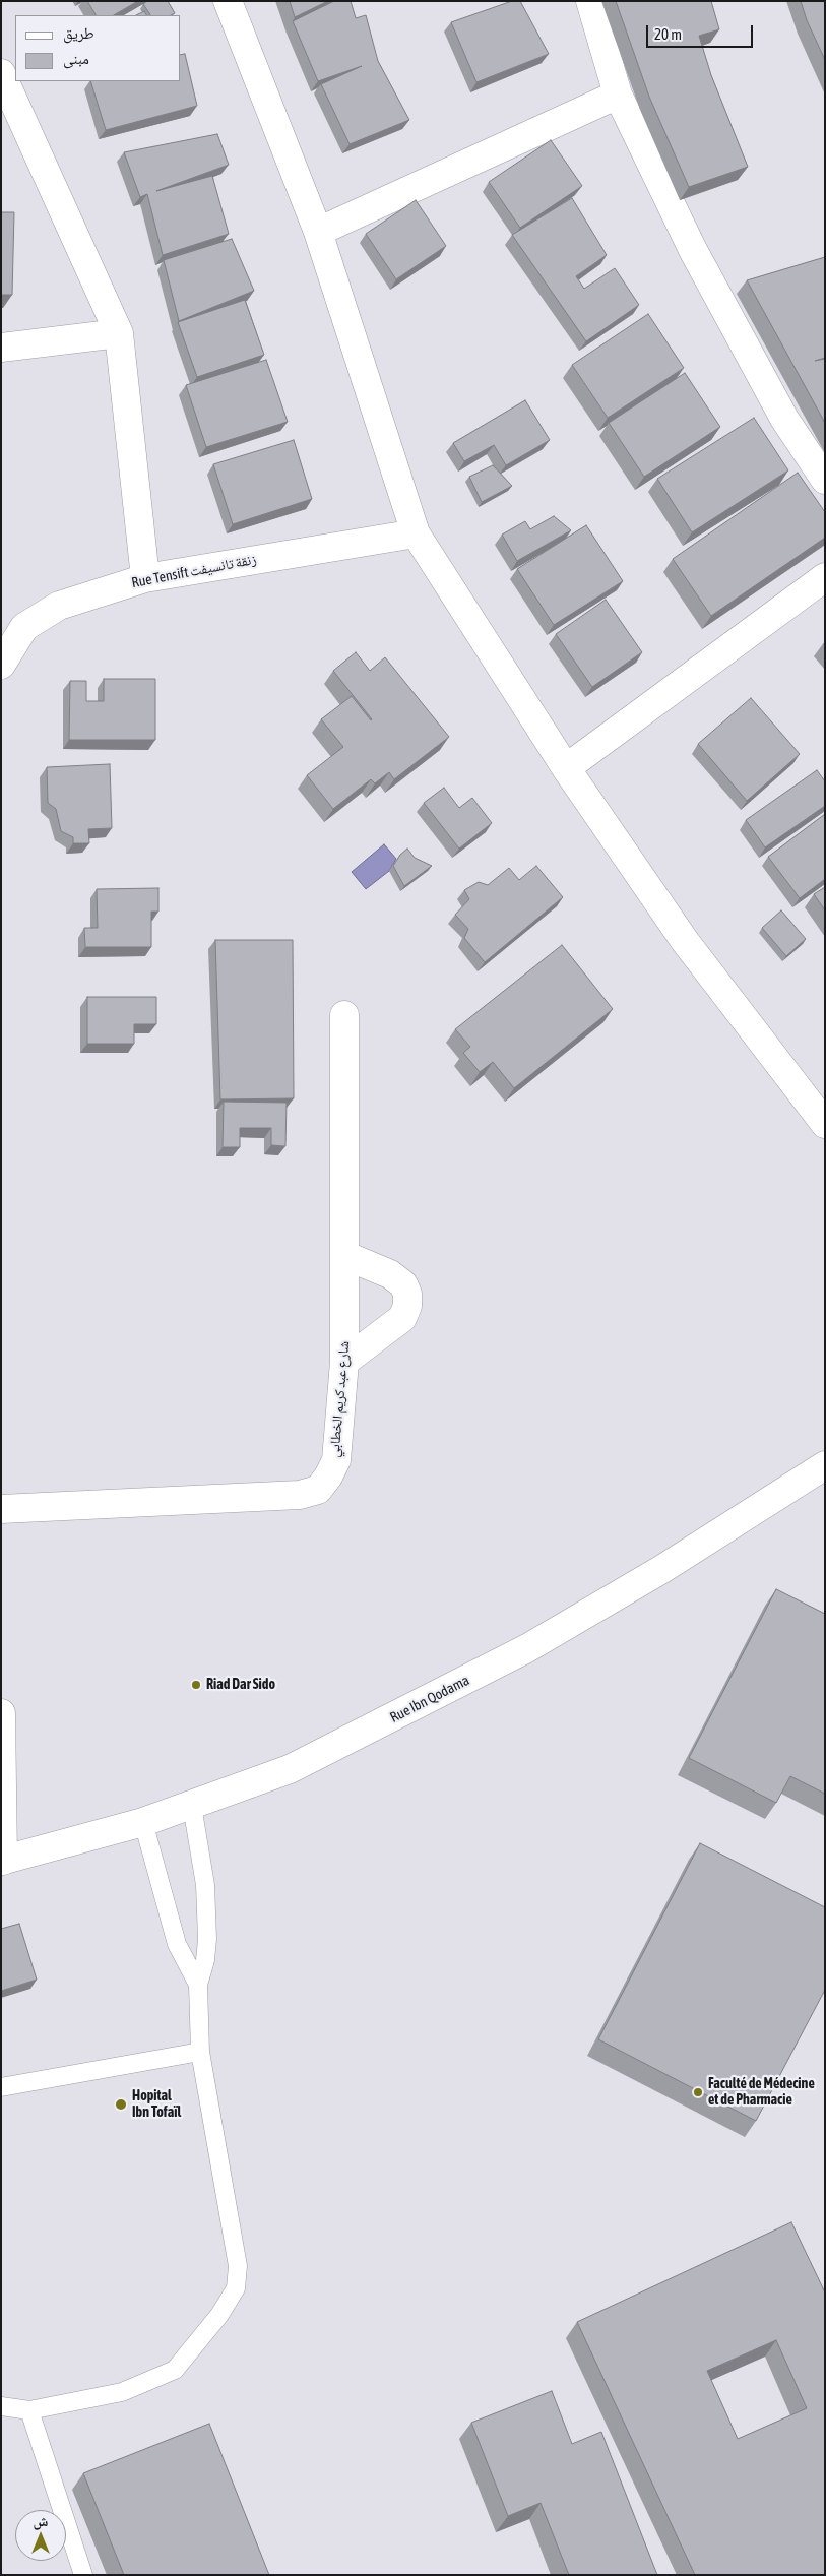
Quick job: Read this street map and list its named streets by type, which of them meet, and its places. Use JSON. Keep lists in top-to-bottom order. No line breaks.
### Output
{"streets":{"street":["Rue Tensift زنقة تانسيفت","شارع عبد كريم الخطابي","Rue Ibn Qodama"]},"places":["Riad Dar Sido","Faculté de Médecine et de Pharmacie","Hopital Ibn Tofaïl"],"legend":["طريق","مبنى"],"scale_bar":"20 m","north":"top"}
